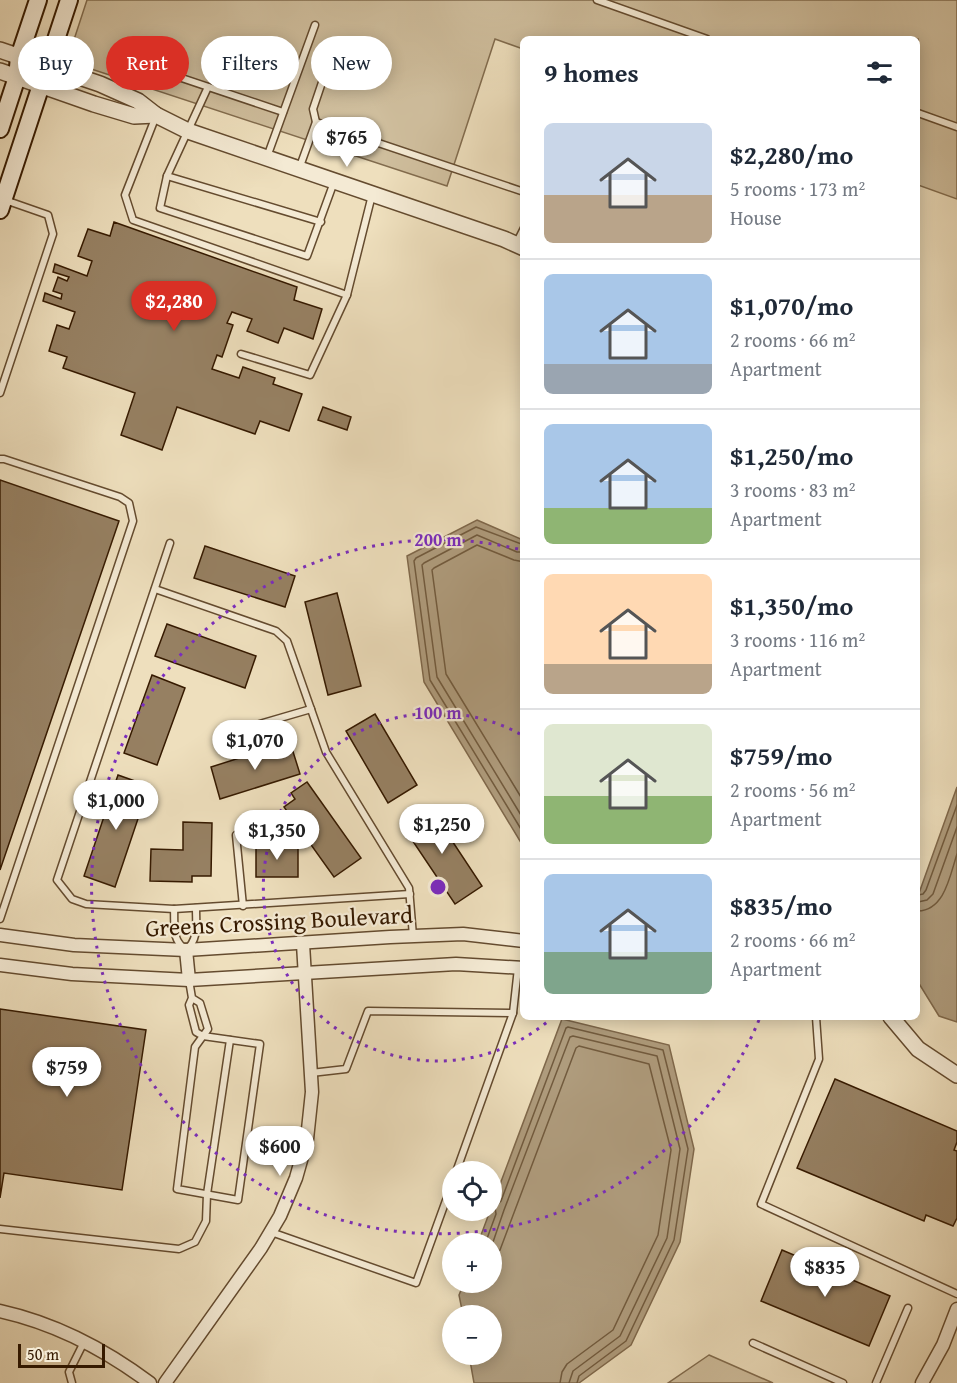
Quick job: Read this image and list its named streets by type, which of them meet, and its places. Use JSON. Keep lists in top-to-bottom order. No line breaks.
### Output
{"streets":{"street":["Greens Crossing Boulevard"]},"scale_bar":"50 m","page":{"chip":["Buy","Rent","Filters","New"],"heading":"9 homes","list":[{"name":"$2,280/mo","note":"5 rooms · 173 m² · House"},{"name":"$1,070/mo","note":"2 rooms · 66 m² · Apartment"},{"name":"$1,250/mo","note":"3 rooms · 83 m² · Apartment"},{"name":"$1,350/mo","note":"3 rooms · 116 m² · Apartment"},{"name":"$759/mo","note":"2 rooms · 56 m² · Apartment"},{"name":"$835/mo","note":"2 rooms · 66 m² · Apartment"}],"price":["$765","$2,280","$1,070","$1,000","$1,250","$1,350","$759","$600","$835"],"map_buttons":["+","−"],"scale":"50 m"},"rings":["200 m","100 m"]}
